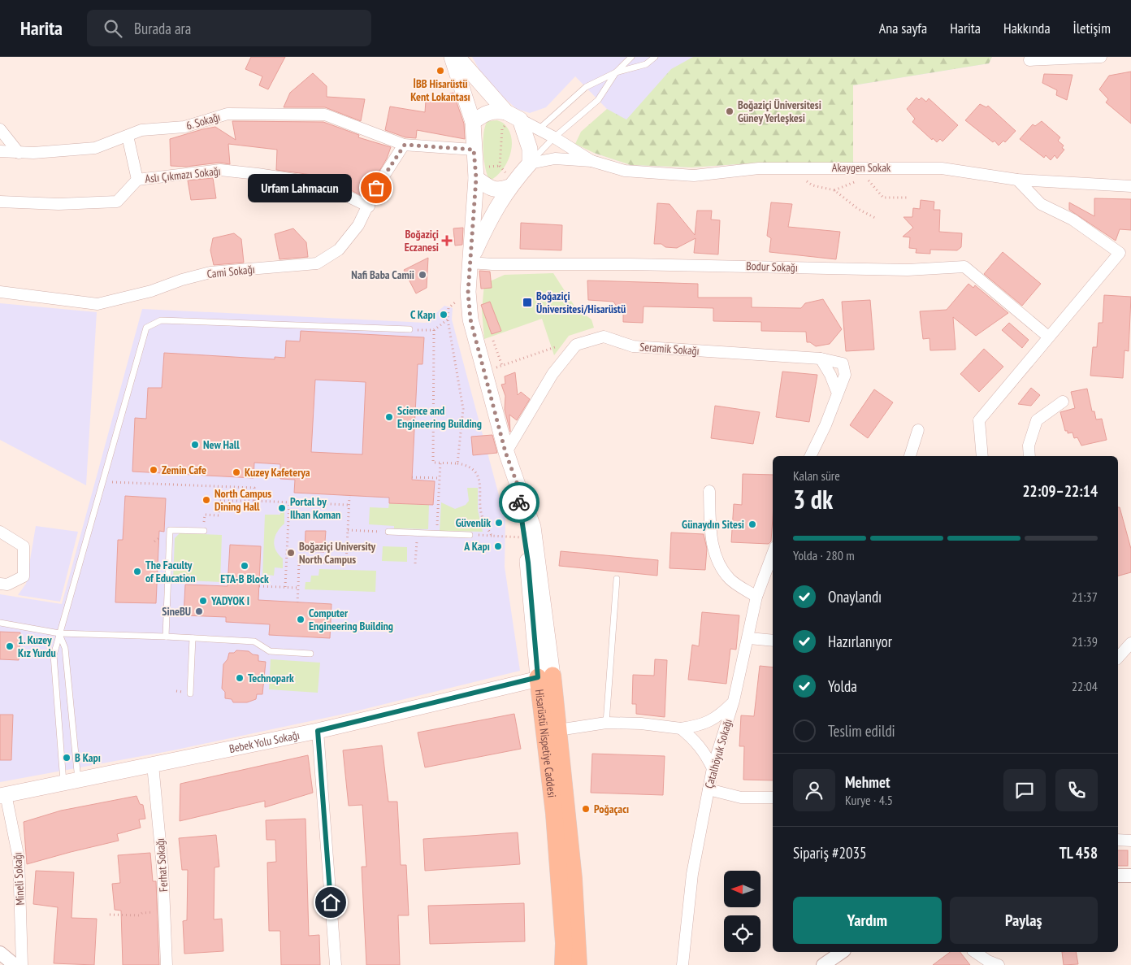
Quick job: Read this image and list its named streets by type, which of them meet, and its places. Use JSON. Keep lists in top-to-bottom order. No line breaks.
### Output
{"streets":{"main road":["Bebek Yolu Sokağı","Hisarüstü Nispetiye Caddesi"],"street":["6. Sokağı","Akaygen Sokak","Aslı Çıkmazı Sokağı","Bodur Sokağı","Cami Sokağı","Seramik Sokağı","Çatalhöyuk Sokağı","Ferhat Sokağı","Mineli Sokağı"]},"crossings":[["6. Sokağı","Aslı Çıkmazı Sokağı"],["6. Sokağı","Cami Sokağı"],["6. Sokağı","Hisarüstü Nispetiye Caddesi"],["Aslı Çıkmazı Sokağı","Cami Sokağı"],["Bodur Sokağı","Hisarüstü Nispetiye Caddesi"],["Seramik Sokağı","Hisarüstü Nispetiye Caddesi"],["Bebek Yolu Sokağı","Hisarüstü Nispetiye Caddesi"],["Bebek Yolu Sokağı","Ferhat Sokağı"],["Bebek Yolu Sokağı","Mineli Sokağı"]],"places":{"other":["İBB Hisarüstü Kent Lokantası","Boğaziçi Üniversitesi Güney Yerleşkesi","Urfam Lahmacun","Nafi Baba Camii","C Kapı","Science and Engineering Building","New Hall","Zemin Cafe","Kuzey Kafeterya","North Campus Dining Hall","Portal by Ilhan Koman","Güvenlik","Günaydın Sitesi","A Kapı","Boğaziçi University North Campus","ETA-B Block","The Faculty of Education","YADYOK I","SineBU","Computer Engineering Building","1. Kuzey Kız Yurdu","Technopark","B Kapı","Poğaçacı"],"health":["Boğaziçi Eczanesi"],"transit":["Boğaziçi Üniversitesi/Hisarüstü"]},"north":"left","page":{"header":"Harita","search":"Burada ara","nav":["Ana sayfa","Harita","Hakkında","İletişim"],"bubble":"Urfam Lahmacun","heading":["3 dk","Kalan süre","22:09–22:14"],"panel":["Mehmet","Kurye · 4.5","Sipariş #2035","TL 458"],"bar":"Yolda · 280 m","list":[["Onaylandı","21:37"],["Hazırlanıyor","21:39"],["Yolda","22:04"],"Teslim edildi"],"buttons":["Yardım","Paylaş"]}}
